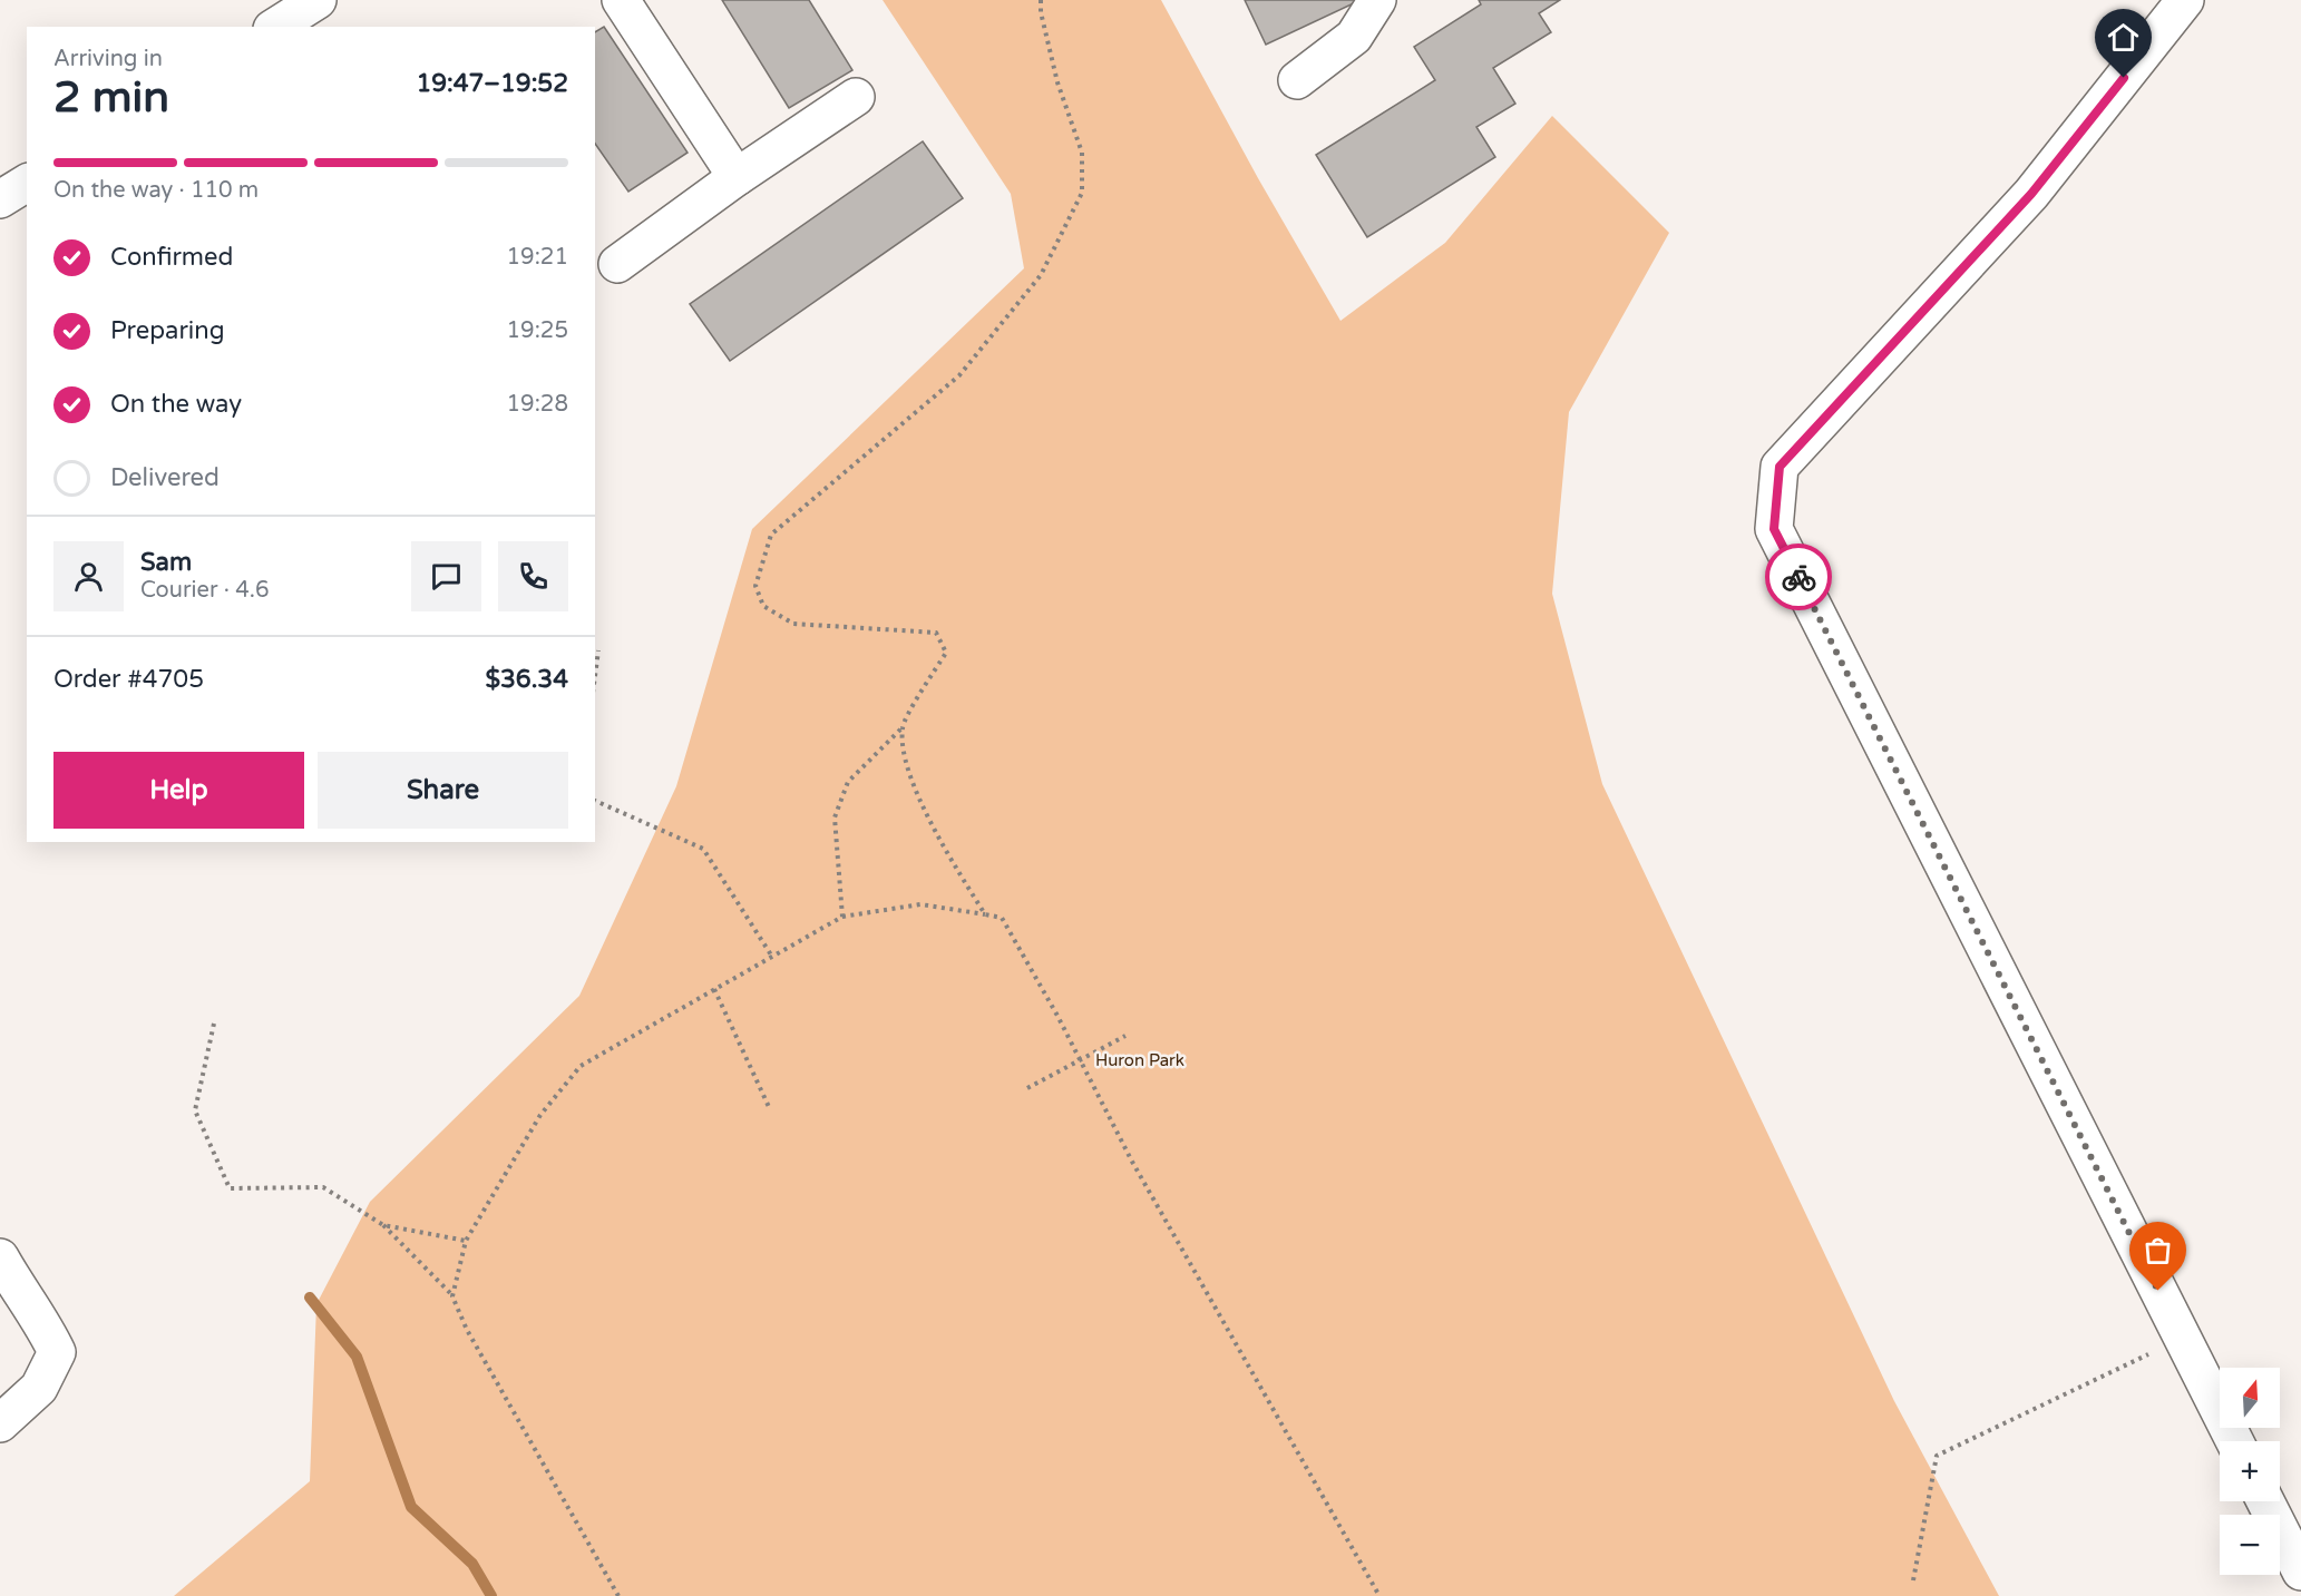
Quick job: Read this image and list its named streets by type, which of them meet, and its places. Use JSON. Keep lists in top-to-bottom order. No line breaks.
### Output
{"parks":["Huron Park"],"north":"top","page":{"heading":["2 min","Arriving in","19:47–19:52"],"panel":["Sam","Courier · 4.6","Order #4705","$36.34"],"bar":"On the way · 110 m","list":[["Confirmed","19:21"],["Preparing","19:25"],["On the way","19:28"],"Delivered"],"buttons":["Help","Share"],"map_buttons":["+","−"]}}
